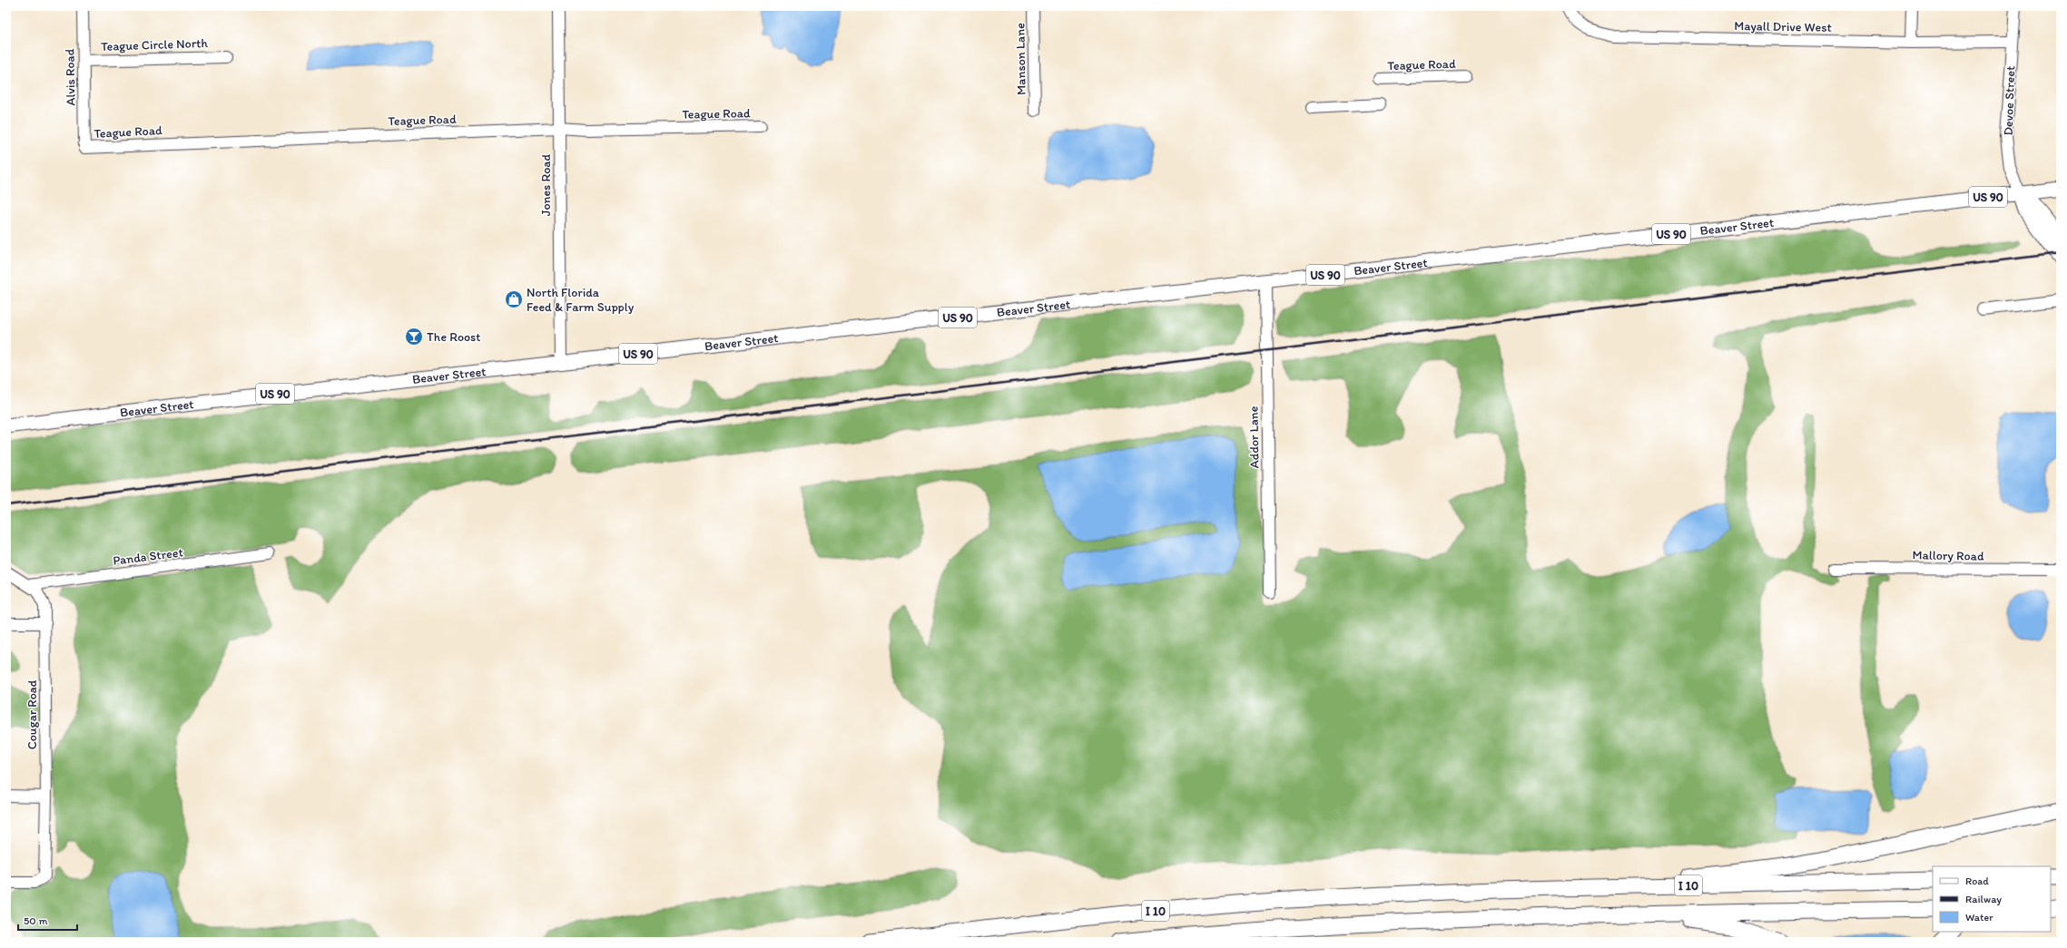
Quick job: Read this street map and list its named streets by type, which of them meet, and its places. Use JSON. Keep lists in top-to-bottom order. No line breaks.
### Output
{"streets":{"highway":["I 10"],"main road":["Devoe Street","US 90","Beaver Street"],"street":["Mayall Drive West","Teague Circle North","Manson Lane","Teague Road","Alvis Road","Jones Road","Addor Lane","Mallory Road","Panda Street","Cougar Road"]},"crossings":[["Mayall Drive West","Devoe Street"],["Teague Circle North","Alvis Road"],["Teague Road","Alvis Road"],["Teague Road","Jones Road"],["Devoe Street","Beaver Street"],["Jones Road","Beaver Street"],["Beaver Street","Addor Lane"],["Panda Street","Cougar Road"]],"places":{"shop":["North Florida Feed & Farm Supply"],"bar":["The Roost"]},"legend":["Road","Railway","Water"],"scale_bar":"50 m"}
